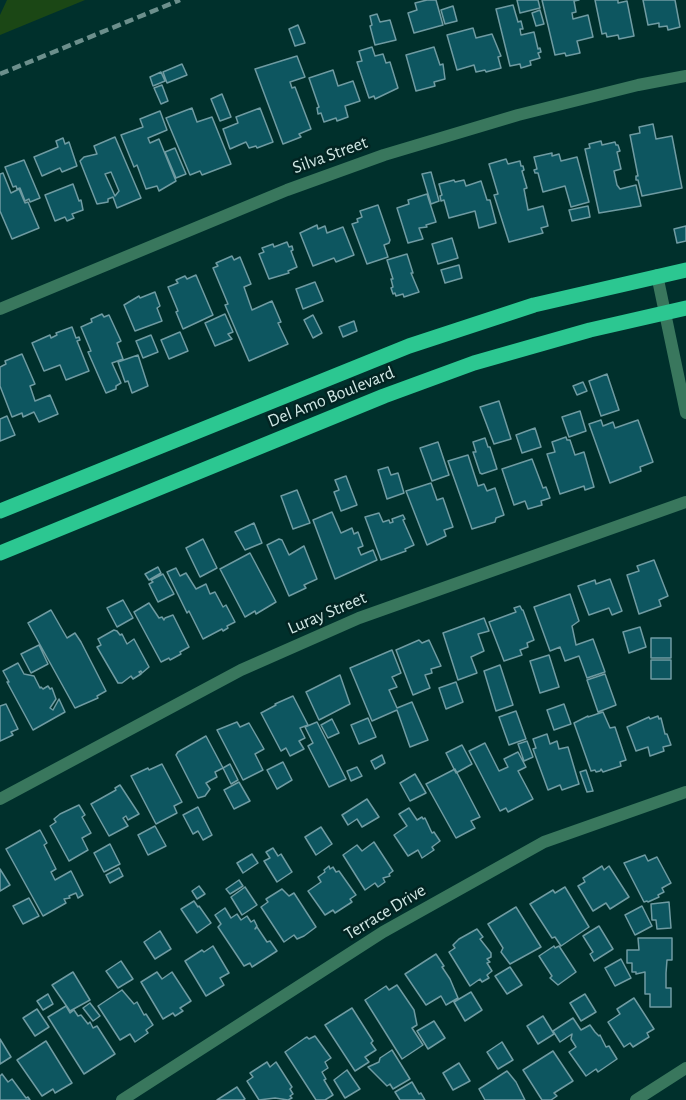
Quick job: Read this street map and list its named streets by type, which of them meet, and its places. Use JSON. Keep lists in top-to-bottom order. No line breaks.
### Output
{"streets":{"main road":["Del Amo Boulevard"],"street":["Silva Street","Luray Street","Terrace Drive"]}}
